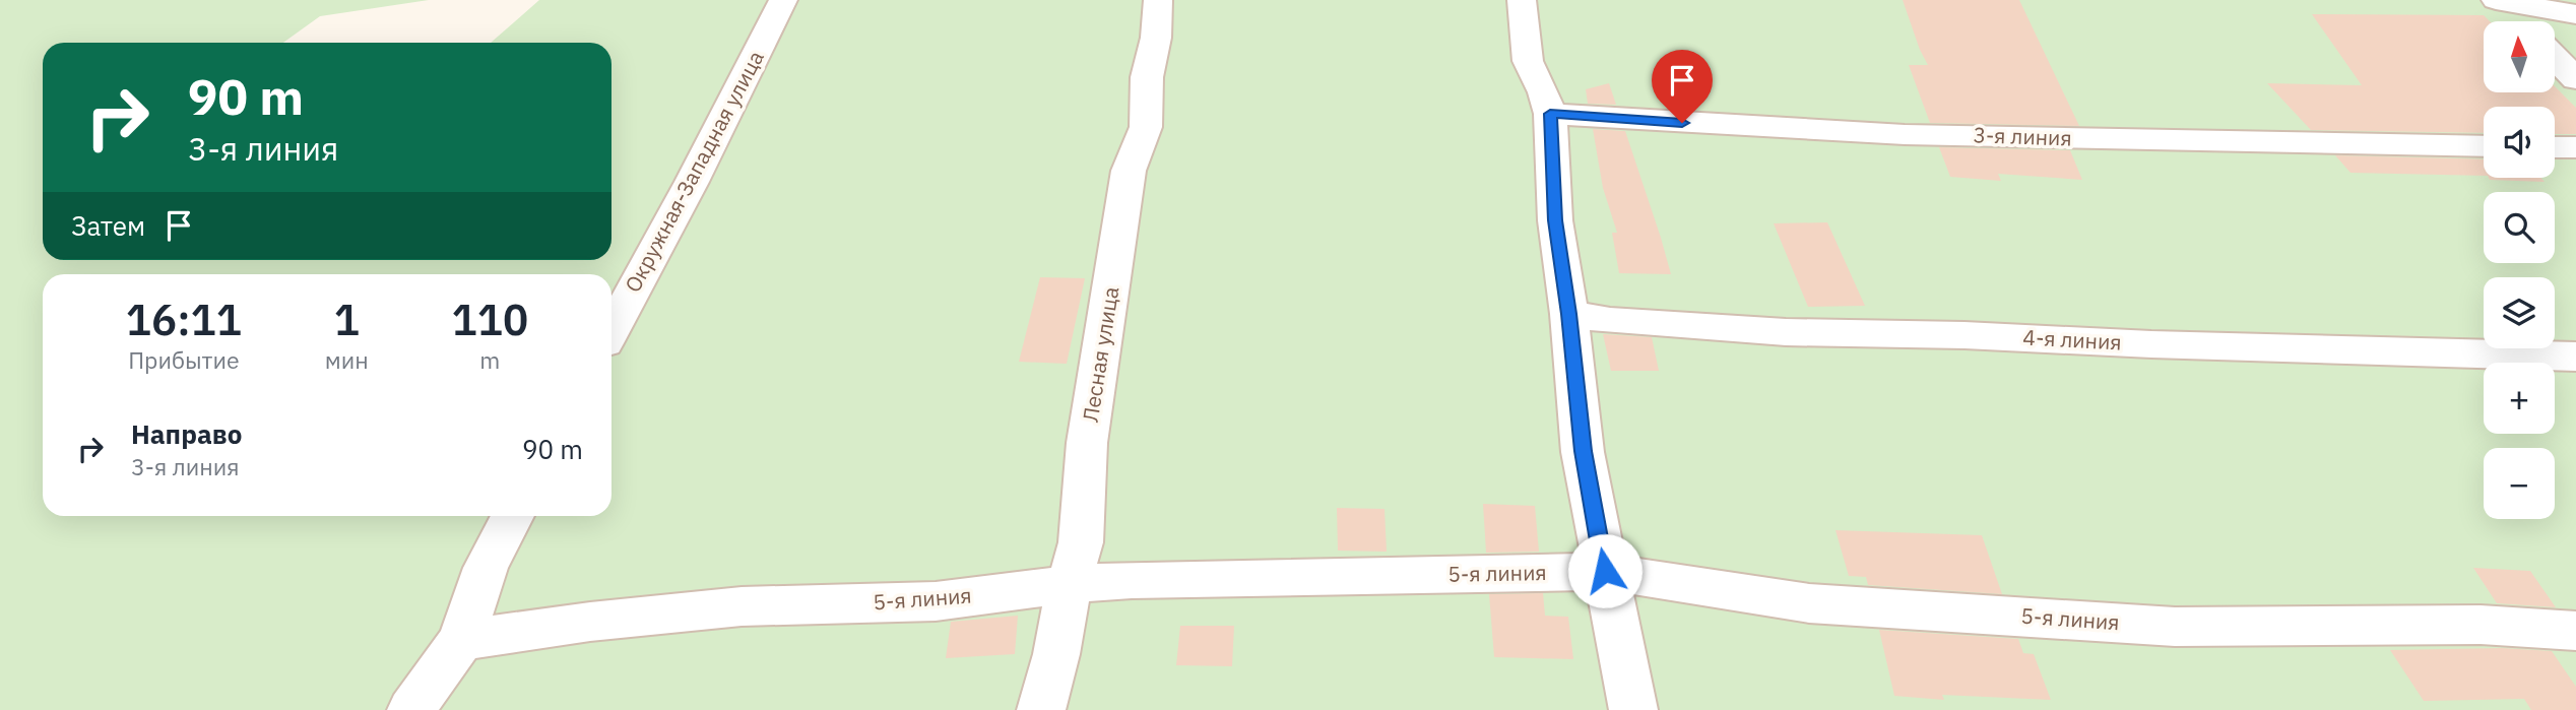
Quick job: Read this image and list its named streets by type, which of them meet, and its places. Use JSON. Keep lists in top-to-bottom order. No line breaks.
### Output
{"streets":{"street":["3-я линия","Окружная-Западная улица","4-я линия","Лесная улица","5-я линия"]},"crossings":[["Лесная улица","5-я линия"]],"north":"top","page":{"map_buttons":["+","−"],"turn":["90 m","3-я линия"],"then":"Затем","eta":["16:11","Прибытие","1","мин","110","m"],"list":[{"name":"Направо","note":"3-я линия","value":"90 m"}]}}
